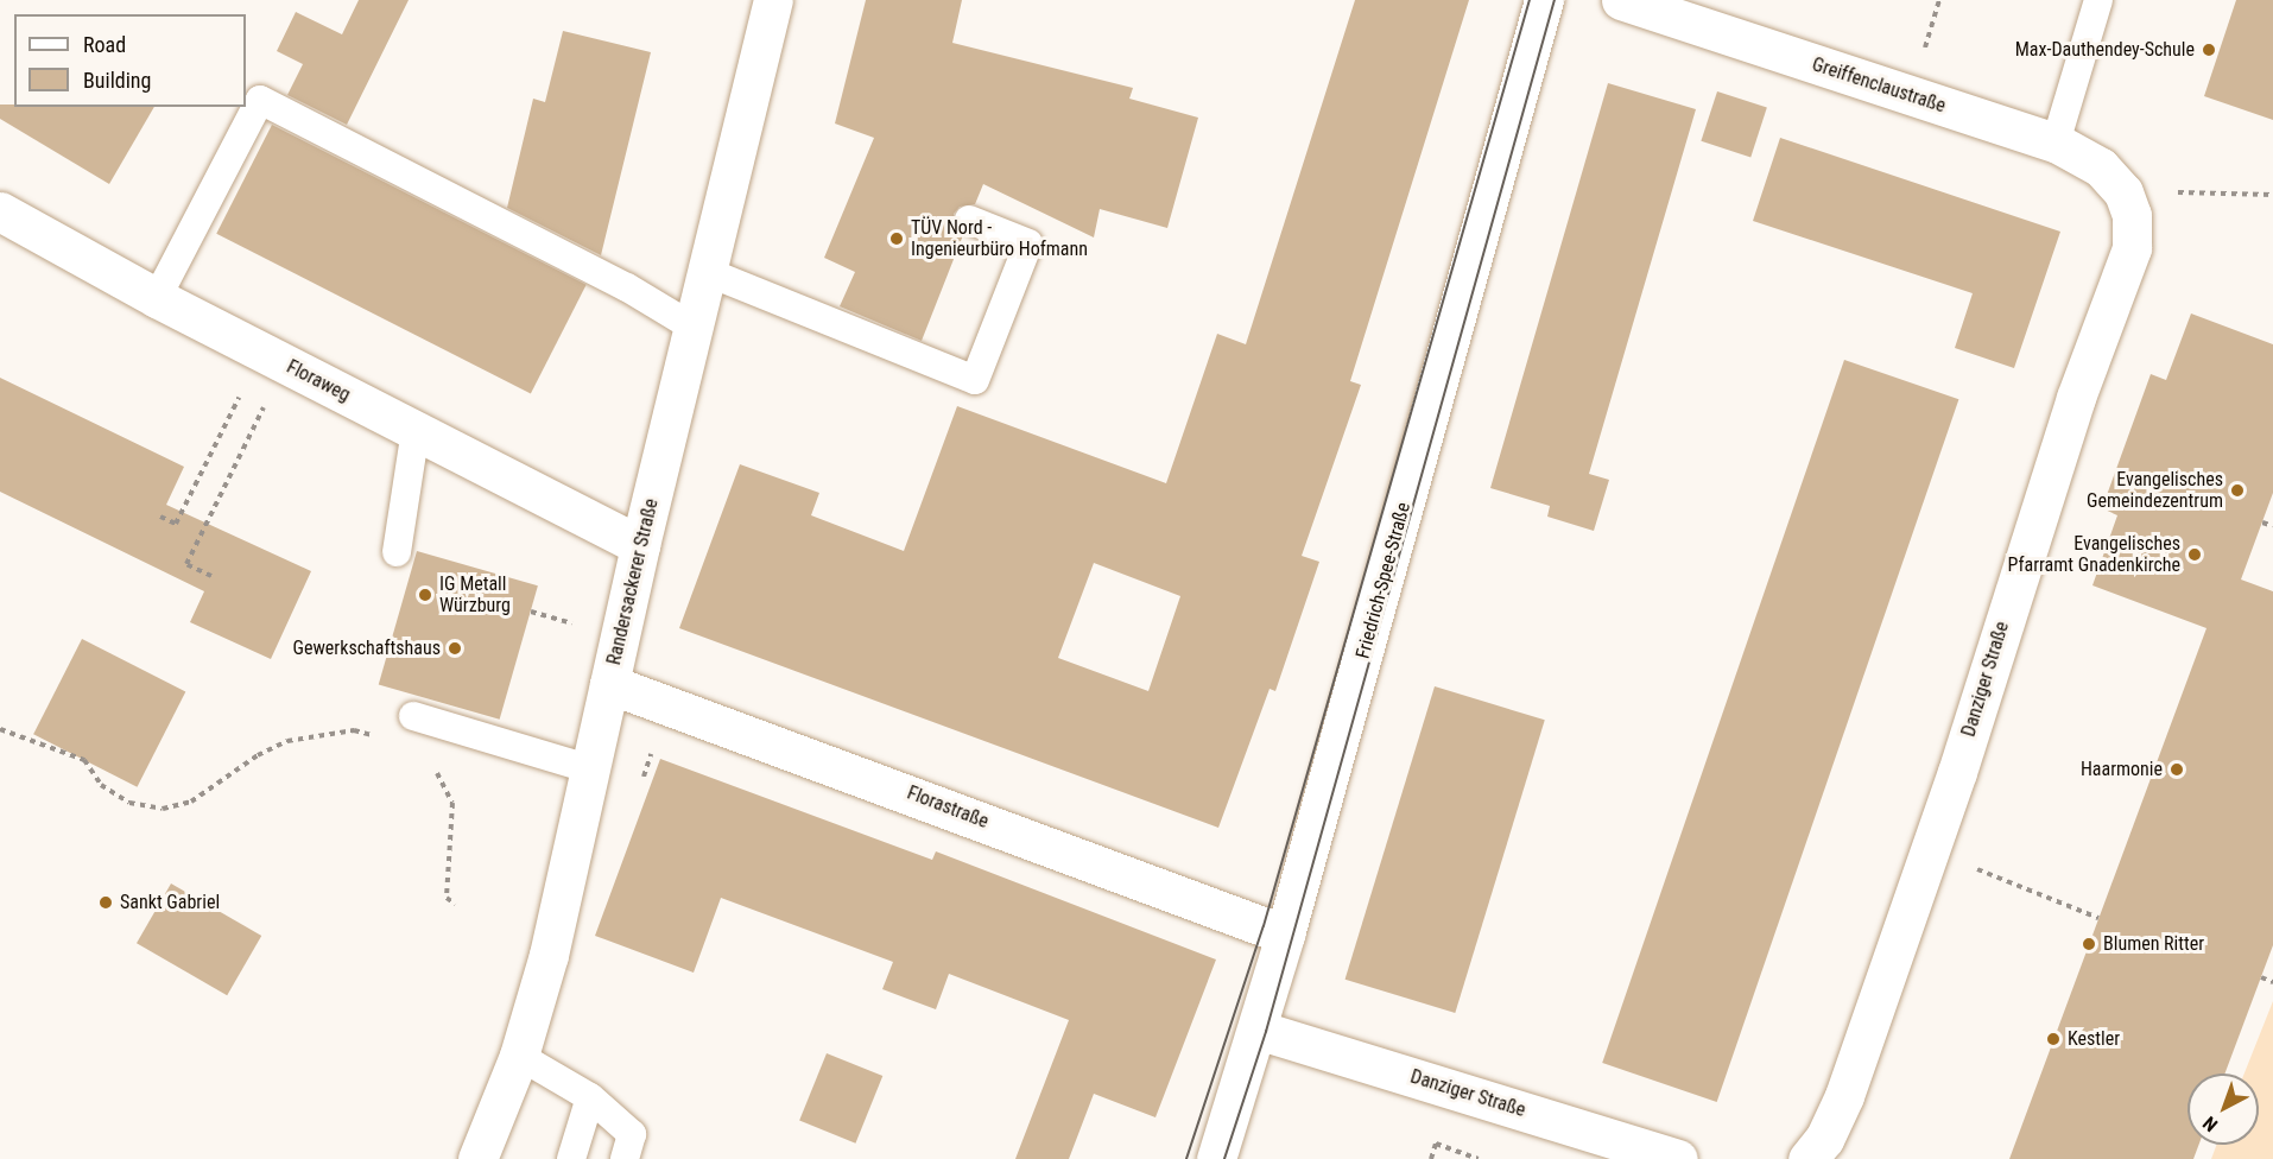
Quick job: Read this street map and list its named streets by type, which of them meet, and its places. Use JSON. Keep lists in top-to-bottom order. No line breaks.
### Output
{"streets":{"street":["Greiffenclaustraße","Floraweg","Friedrich-Spee-Straße","Randersackerer Straße","Danziger Straße","Florastraße"]},"crossings":[["Greiffenclaustraße","Danziger Straße"],["Floraweg","Randersackerer Straße"],["Friedrich-Spee-Straße","Danziger Straße"],["Friedrich-Spee-Straße","Florastraße"],["Randersackerer Straße","Florastraße"]],"places":["Max-Dauthendey-Schule","TÜV Nord - Ingenieurbüro Hofmann","Evangelisches Gemeindezentrum","Evangelisches Pfarramt Gnadenkirche","IG Metall Würzburg","Gewerkschaftshaus","Haarmonie","Sankt Gabriel","Blumen Ritter","Kestler"],"legend":["Road","Building"],"north":"bottom left"}
